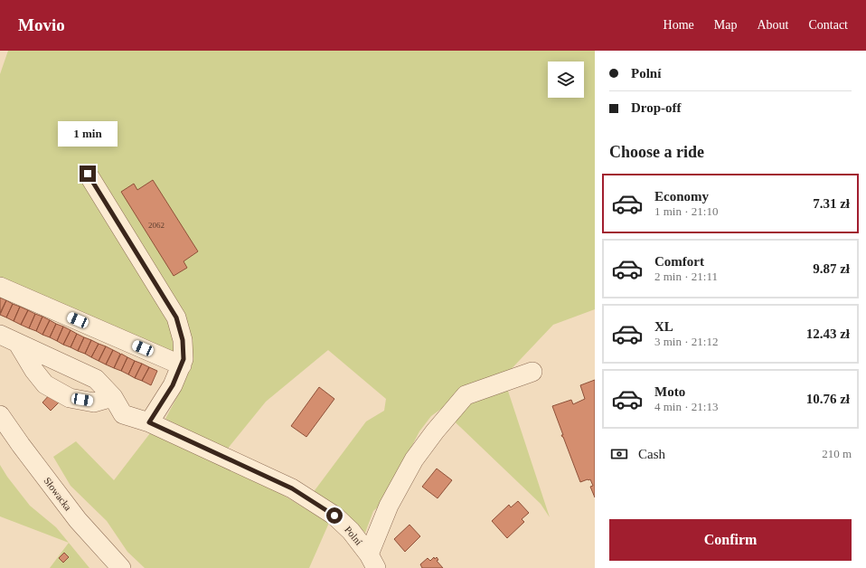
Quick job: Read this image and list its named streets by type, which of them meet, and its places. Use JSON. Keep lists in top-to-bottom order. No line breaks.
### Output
{"streets":{"street":["Słowacka","Polní"]},"house_numbers":["2062"],"page":{"header":"Movio","nav":["Home","Map","About","Contact"],"banner":["Polní","Drop-off"],"bubble":"1 min","heading":"Choose a ride","list":[{"name":"Economy","note":"1 min · 21:10","value":"7.31 zł"},{"name":"Comfort","note":"2 min · 21:11","value":"9.87 zł"},{"name":"XL","note":"3 min · 21:12","value":"12.43 zł"},{"name":"Moto","note":"4 min · 21:13","value":"10.76 zł"}],"pay":["Cash","210 m"],"buttons":"Confirm"}}
